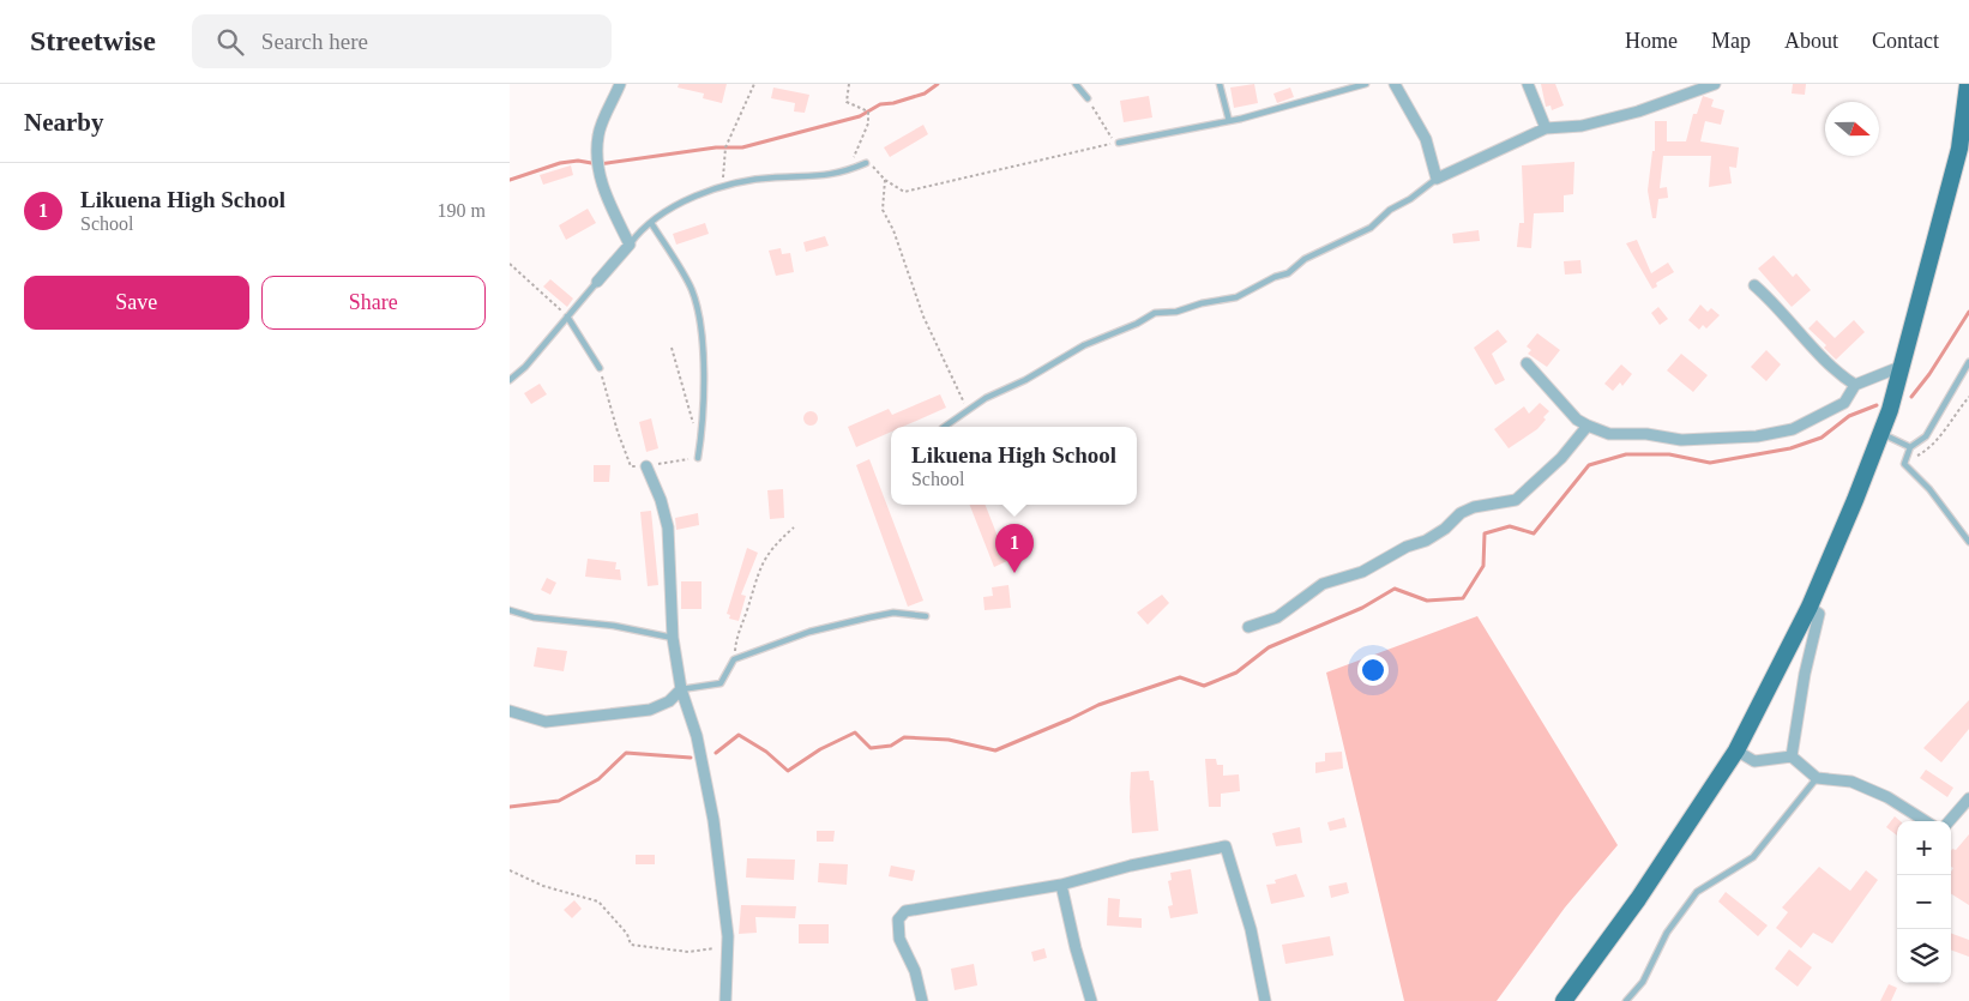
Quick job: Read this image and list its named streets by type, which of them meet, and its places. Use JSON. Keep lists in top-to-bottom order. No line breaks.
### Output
{"north":"right","page":{"header":"Streetwise","search":"Search here","nav":["Home","Map","About","Contact"],"heading":"Nearby","list":[{"mark":"1","name":"Likuena High School","note":"School","value":"190 m"}],"buttons":["Save","Share"],"popup":["Likuena High School","School"],"pins":"1","map_buttons":["+","−"]}}
